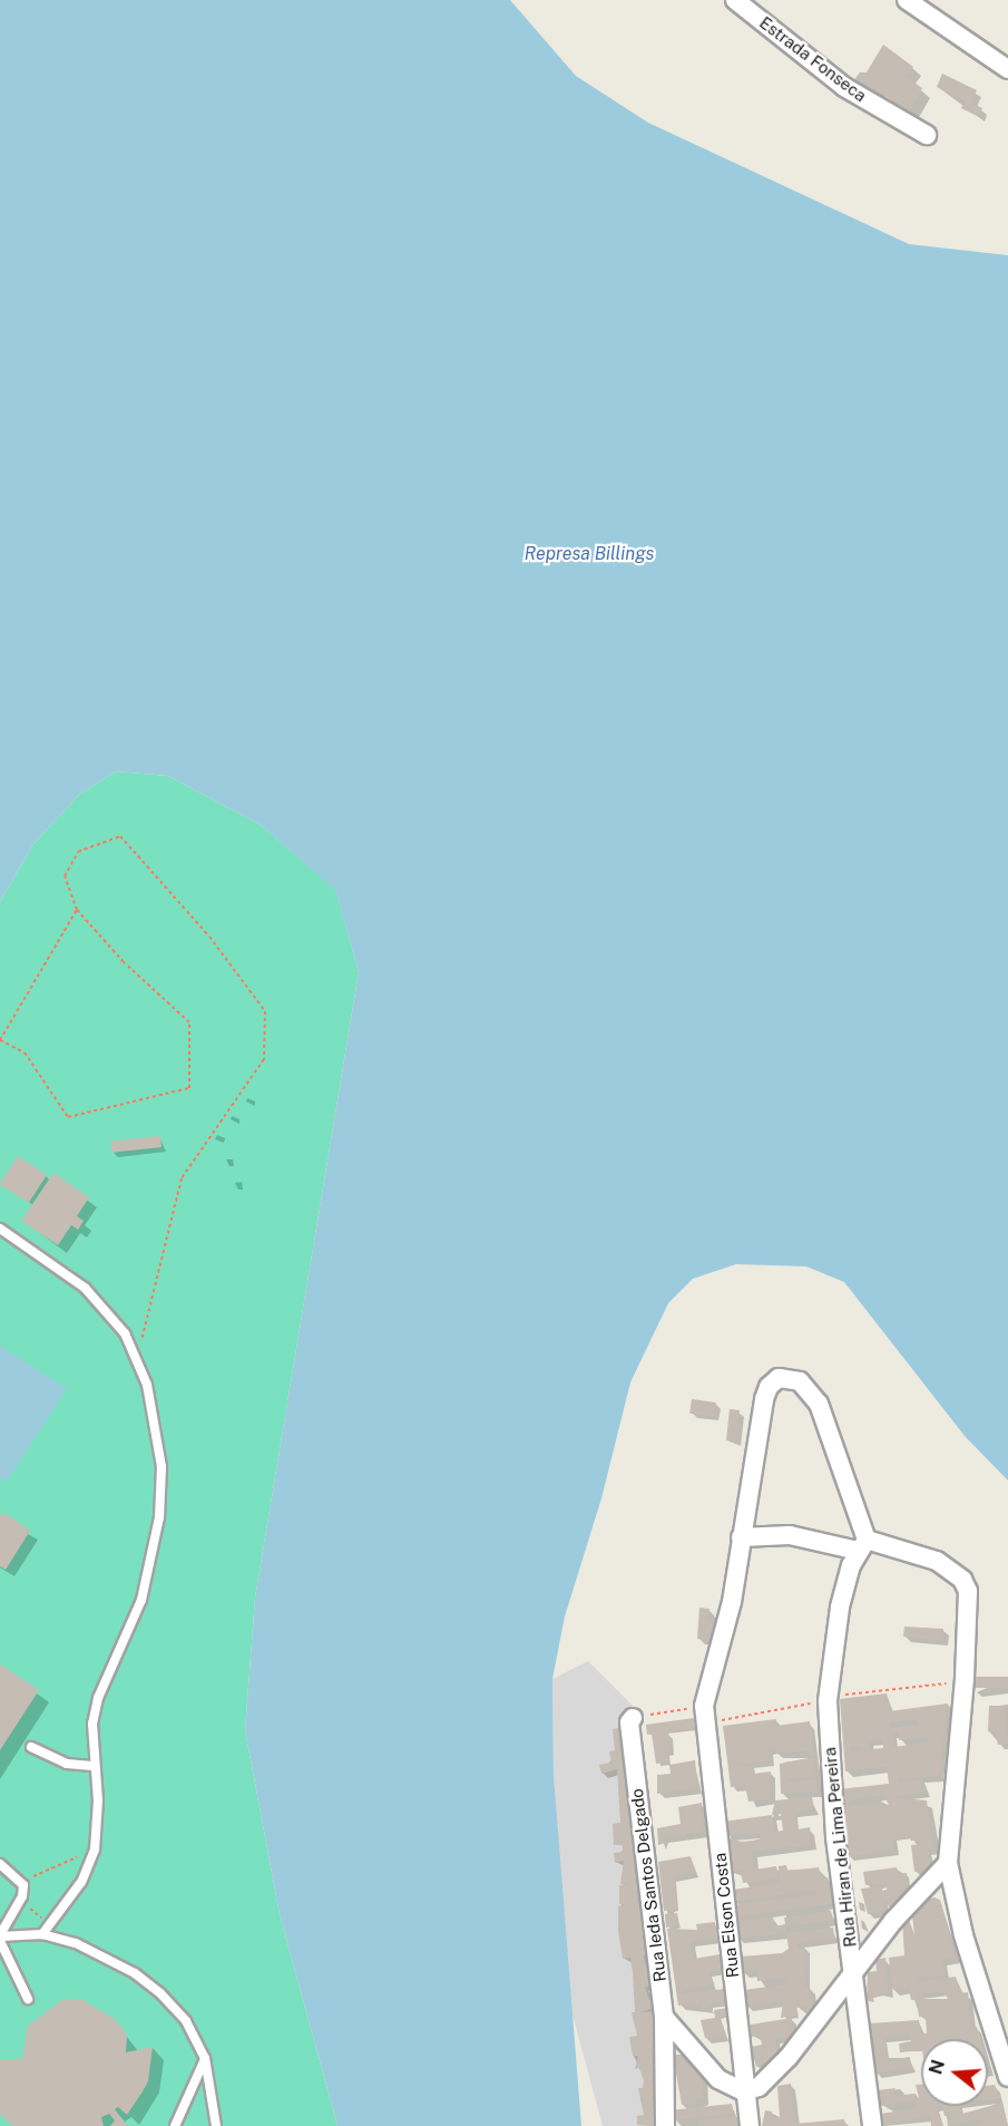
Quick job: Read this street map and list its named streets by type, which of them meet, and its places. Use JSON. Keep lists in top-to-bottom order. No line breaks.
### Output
{"streets":{"street":["Estrada Fonseca","Rua Hiran de Lima Pereira","Rua Ieda Santos Delgado","Rua Elson Costa"]},"water":["Represa Billings"],"north":"left"}
